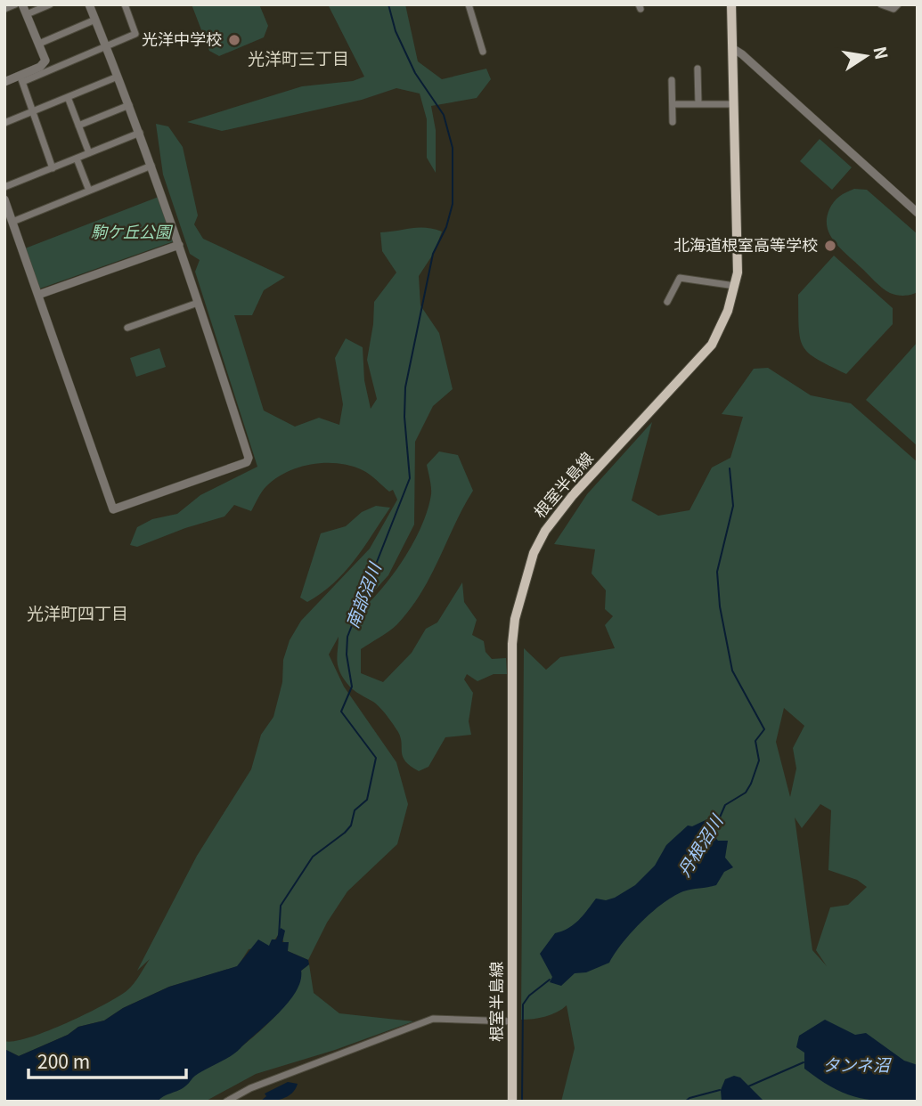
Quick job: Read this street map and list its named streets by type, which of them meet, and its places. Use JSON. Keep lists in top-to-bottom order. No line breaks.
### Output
{"streets":{"main road":["根室半島線"]},"districts":["光洋町三丁目","光洋町四丁目"],"water":["南部沼川","丹根沼川","タンネ沼"],"parks":["駒ケ丘公園"],"places":["光洋中学校","北海道根室高等学校"],"scale_bar":"200 m","north":"right"}
